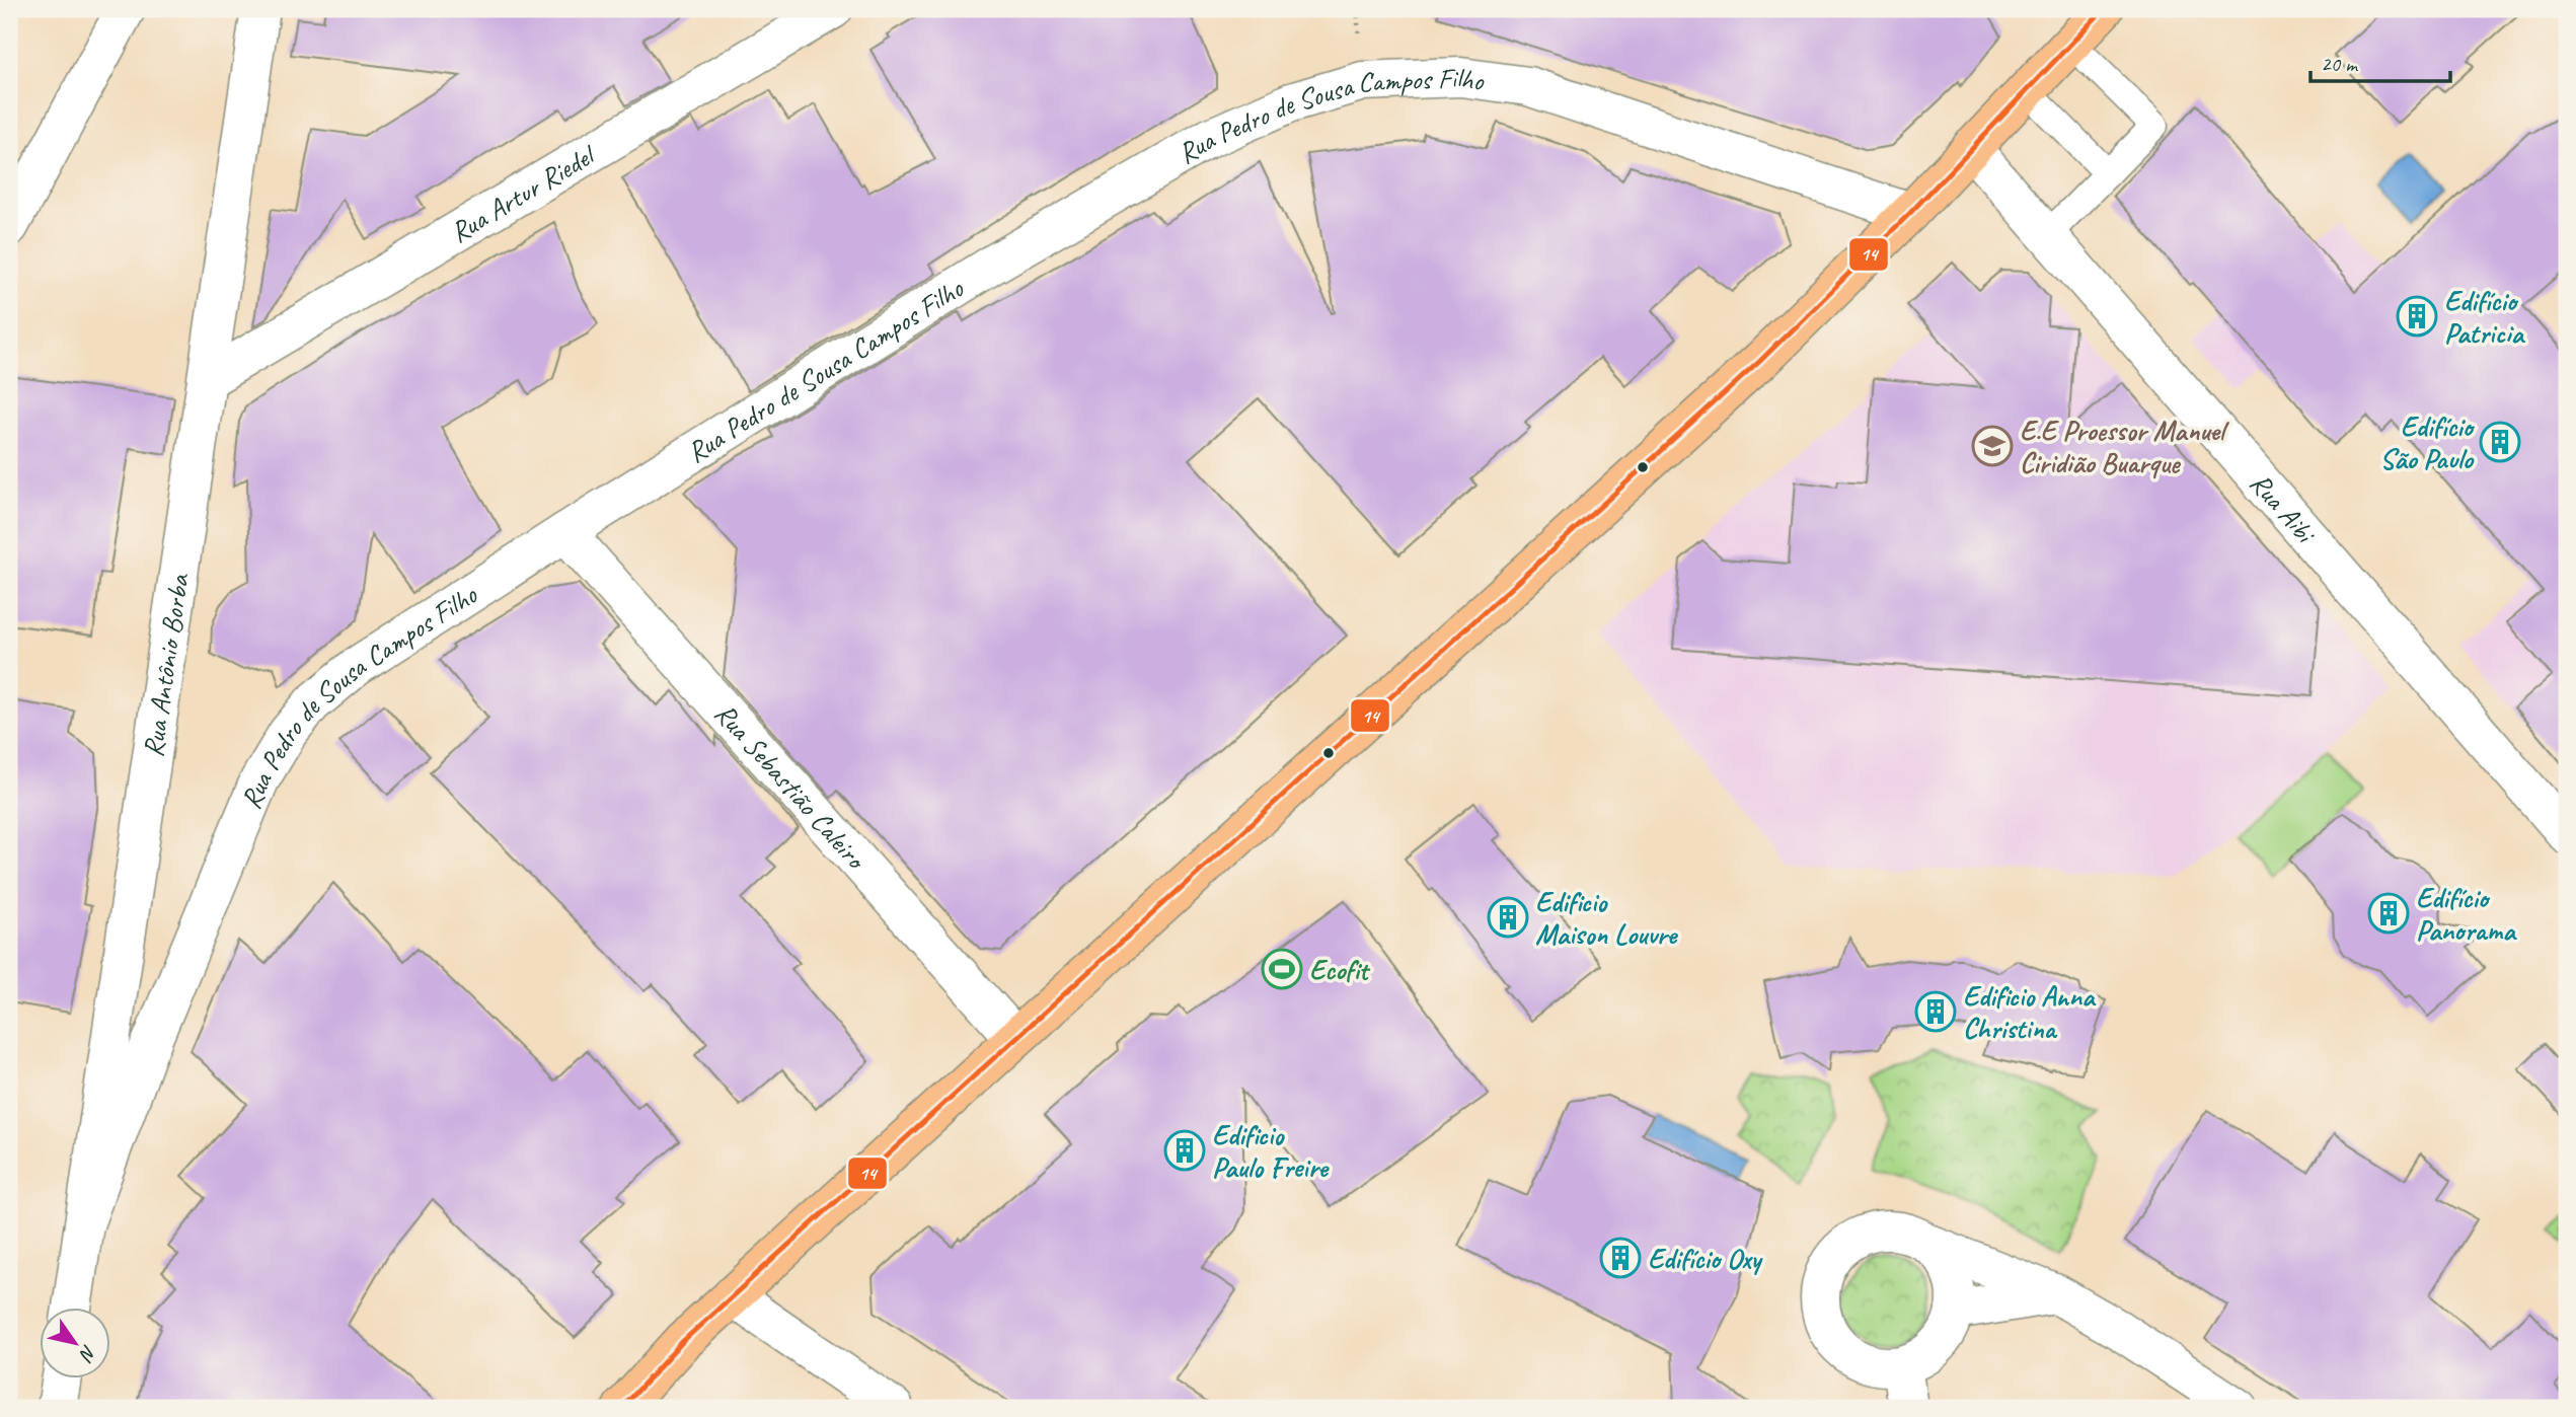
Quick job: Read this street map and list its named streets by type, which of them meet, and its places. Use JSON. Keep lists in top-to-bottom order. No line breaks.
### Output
{"streets":{"street":["Rua Pedro de Sousa Campos Filho","Rua Artur Riedel","Rua Aibi","Rua Antônio Borba","Rua Sebastião Caleiro"]},"crossings":[["Rua Pedro de Sousa Campos Filho","Rua Antônio Borba"],["Rua Pedro de Sousa Campos Filho","Rua Sebastião Caleiro"],["Rua Artur Riedel","Rua Antônio Borba"]],"places":{"building":["Edifício Patricia","Edifício São Paulo","Edifício Panorama","Edificio Maison Louvre","Edificio Anna Christina","Edificio Paulo Freire","Edifício Oxy"],"school or university":["E.E Proessor Manuel Ciridião Buarque"],"sports":["Ecofit"]},"lines":["transit line 14"],"scale_bar":"20 m","north":"bottom right"}
